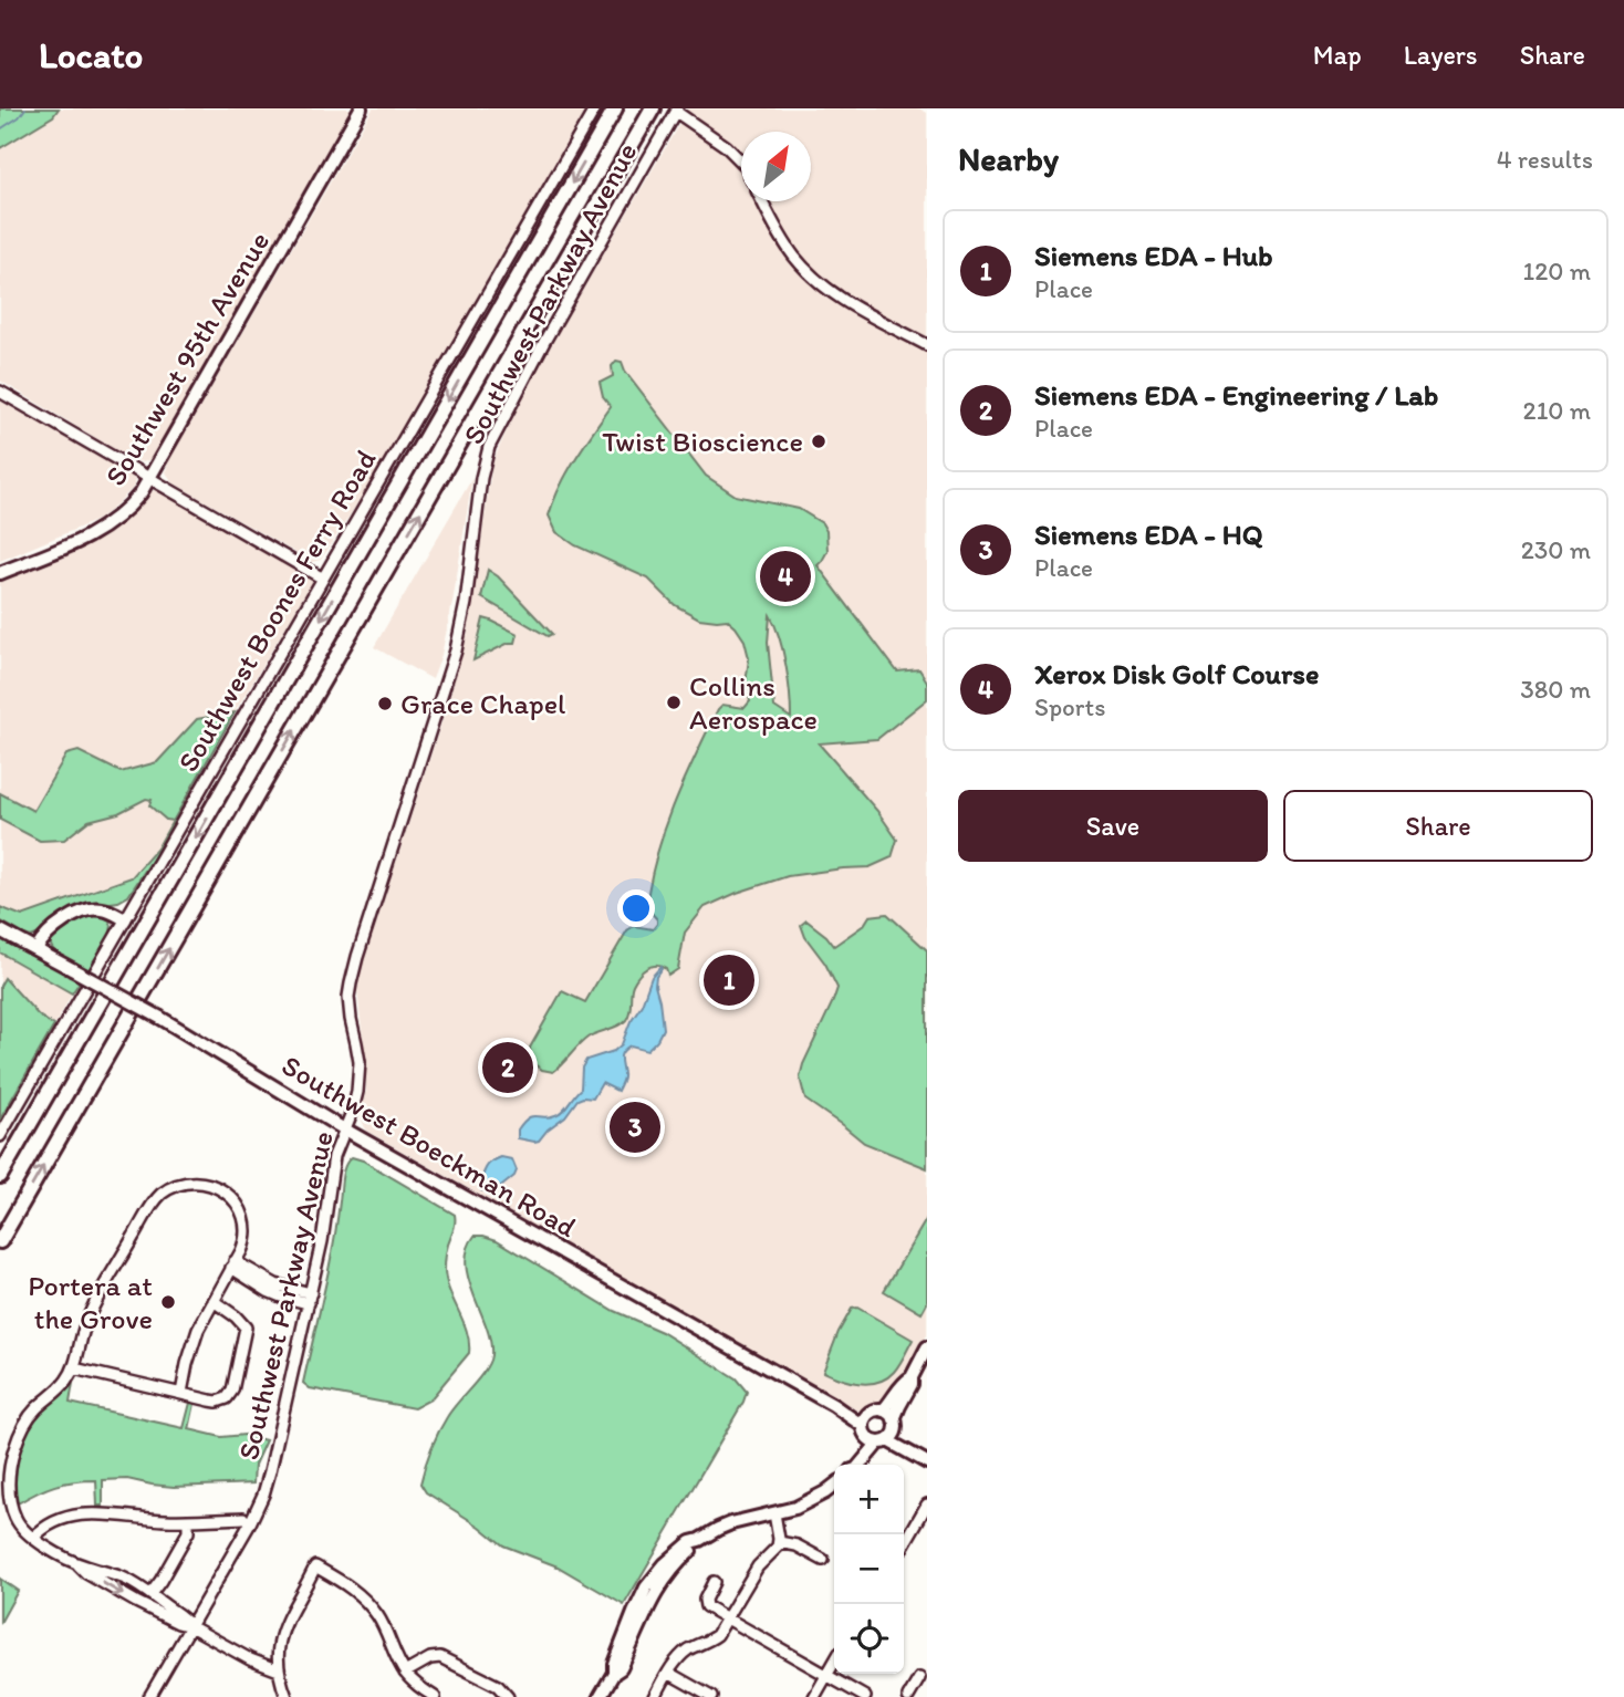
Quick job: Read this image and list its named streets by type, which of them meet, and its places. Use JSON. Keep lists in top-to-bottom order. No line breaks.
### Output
{"streets":{"main road":["Southwest 95th Avenue","Southwest Boeckman Road"],"street":["Southwest Parkway Avenue","Southwest Boones Ferry Road"]},"crossings":[["Southwest Parkway Avenue","Southwest Boeckman Road"]],"places":["Twist Bioscience","Collins Aerospace","Grace Chapel","Portera at the Grove"],"north":"top right","page":{"header":"Locato","nav":["Map","Layers","Share"],"heading":["Nearby","4 results"],"list":[{"mark":"1","name":"Siemens EDA - Hub","note":"Place","value":"120 m"},{"mark":"2","name":"Siemens EDA - Engineering / Lab","note":"Place","value":"210 m"},{"mark":"3","name":"Siemens EDA - HQ","note":"Place","value":"230 m"},{"mark":"4","name":"Xerox Disk Golf Course","note":"Sports","value":"380 m"}],"pins":["4","1","2","3"],"buttons":["Save","Share"],"map_buttons":["+","−"]}}
